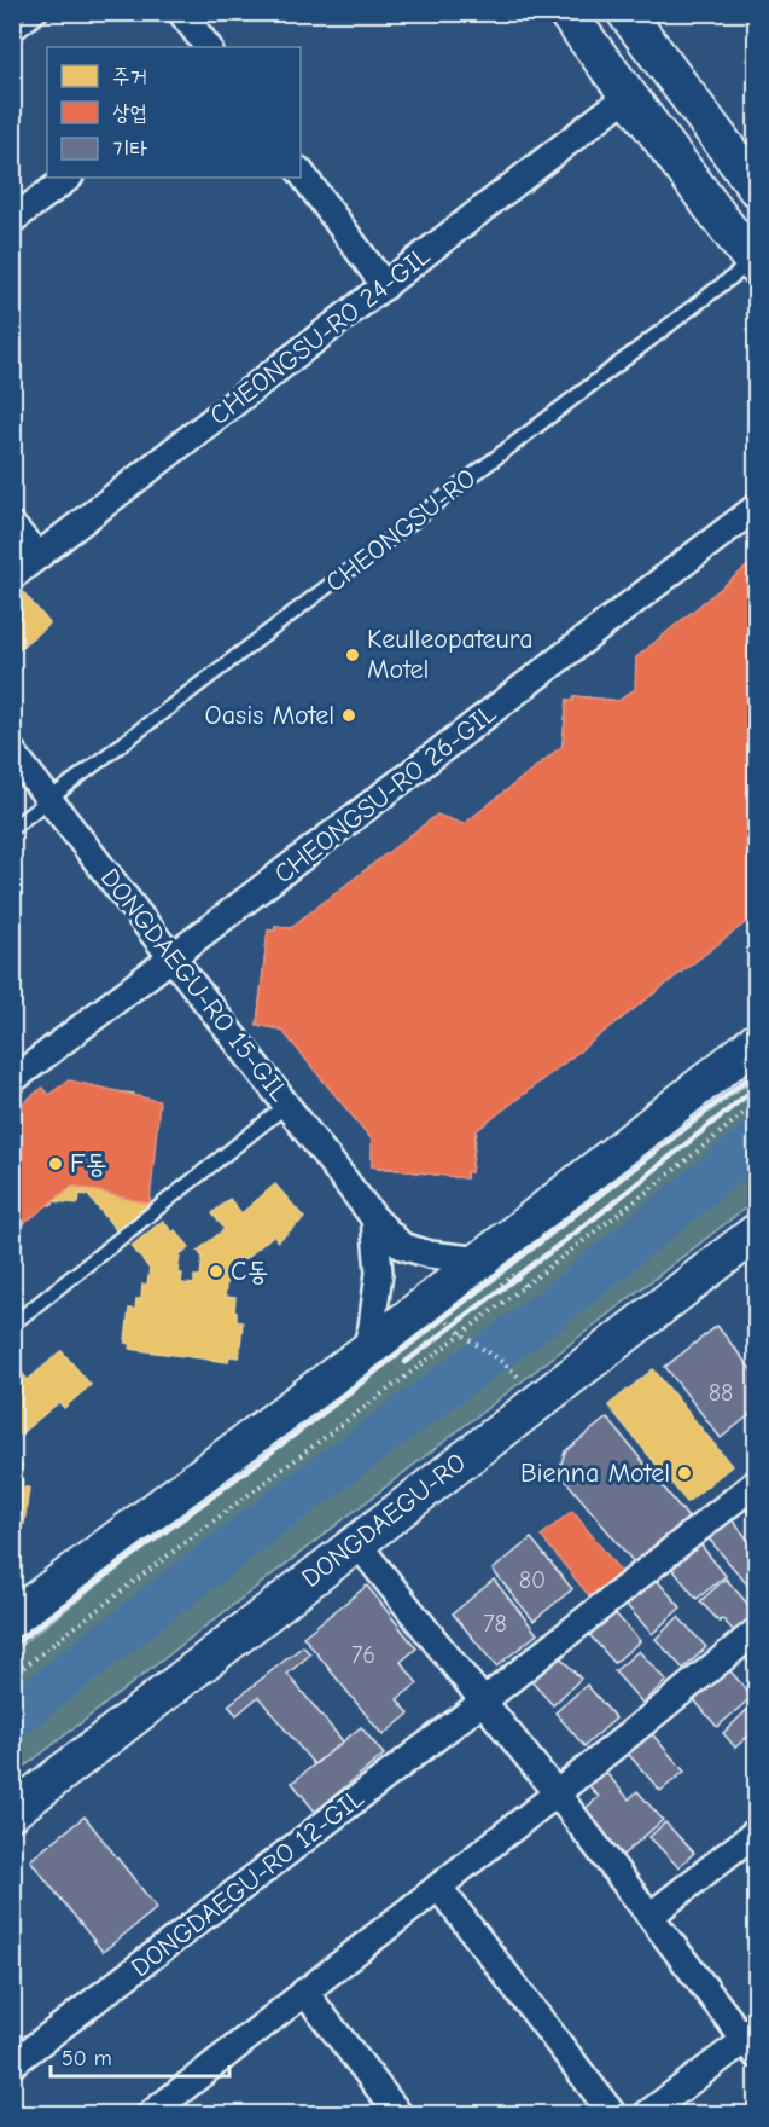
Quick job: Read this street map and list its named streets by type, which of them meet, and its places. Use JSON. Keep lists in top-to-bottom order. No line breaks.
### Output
{"streets":{"main road":["CHEONGSU-RO","DONGDAEGU-RO"],"street":["CHEONGSU-RO 24-GIL","CHEONGSU-RO 26-GIL","DONGDAEGU-RO 15-GIL","DONGDAEGU-RO 12-GIL"]},"crossings":[["CHEONGSU-RO 24-GIL","CHEONGSU-RO"],["CHEONGSU-RO","DONGDAEGU-RO 15-GIL"],["CHEONGSU-RO 26-GIL","DONGDAEGU-RO 15-GIL"]],"places":["Keulleopateura Motel","Oasis Motel","F동","C동","Bienna Motel"],"house_numbers":["88","80","78","76"],"legend":["주거","상업","기타"],"scale_bar":"50 m"}
